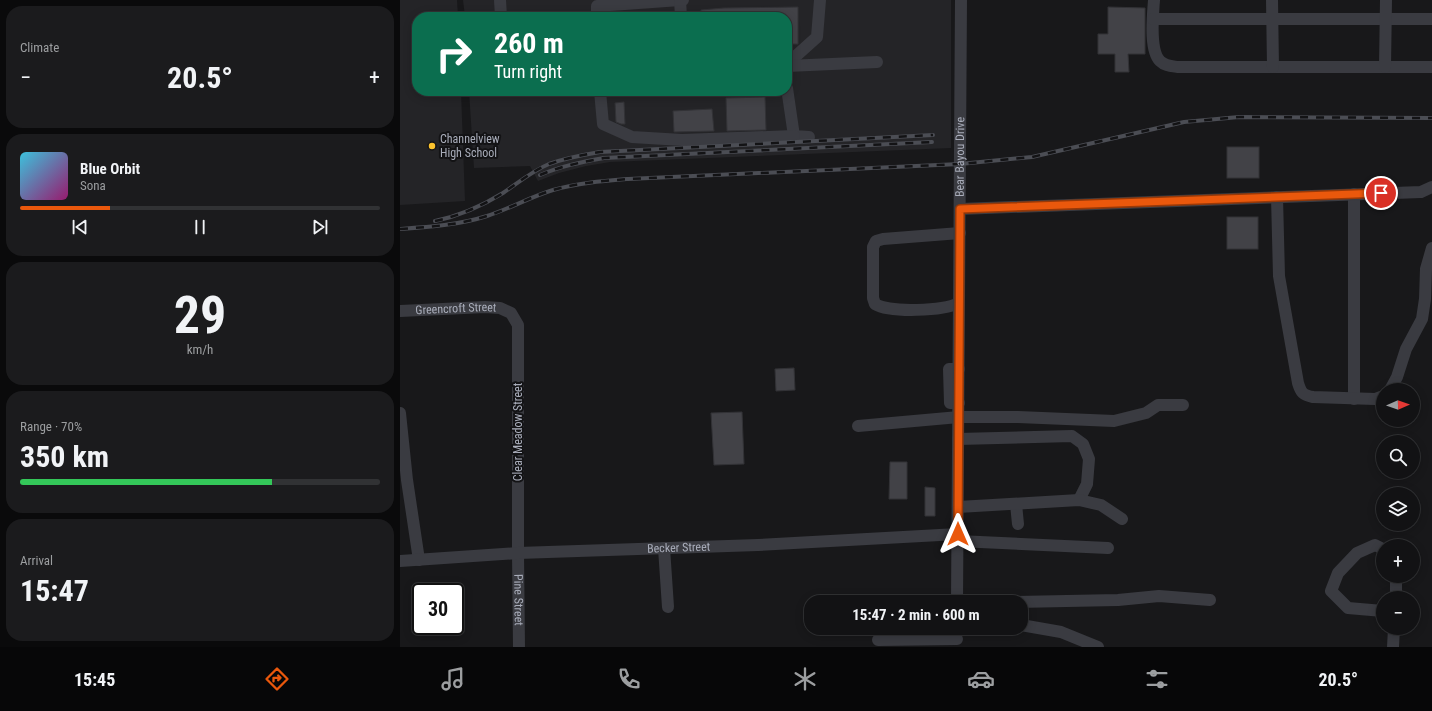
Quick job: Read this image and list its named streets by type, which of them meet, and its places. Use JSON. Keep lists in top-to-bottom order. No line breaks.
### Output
{"streets":{"street":["Bear Bayou Drive","Greencroft Street","Clear Meadow Street","Becker Street","Pine Street"]},"crossings":[["Bear Bayou Drive","Becker Street"],["Greencroft Street","Clear Meadow Street"],["Clear Meadow Street","Becker Street"],["Clear Meadow Street","Pine Street"],["Becker Street","Pine Street"]],"places":["Channelview High School"],"north":"right","page":{"tile":["Climate",["29","km/h"],["Range · 70%","350 km"],["Arrival","15:47"]],"turn":["260 m","Turn right"],"heat":["−","20.5°","+"],"song":["Blue Orbit","Sona"],"map_buttons":["+","−"],"limit":"30","trip":"15:47 · 2 min · 600 m","tabs":["15:45","20.5°"]}}
